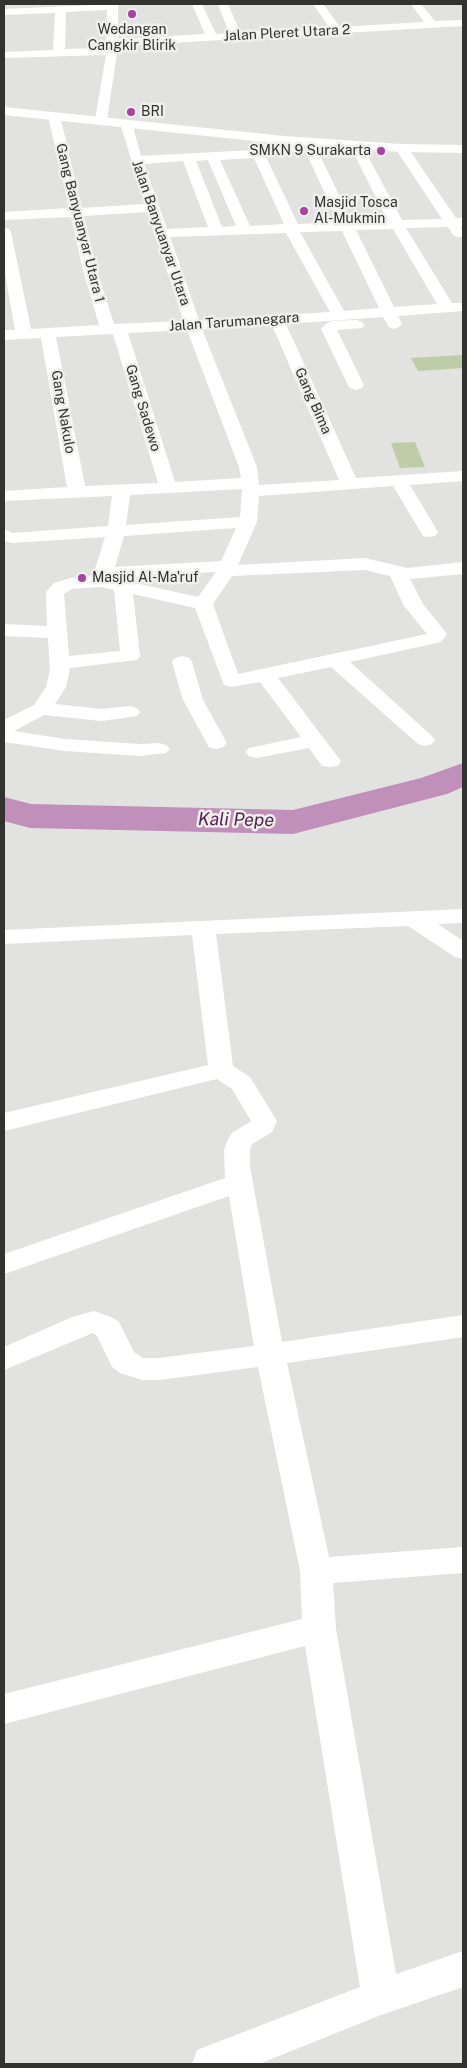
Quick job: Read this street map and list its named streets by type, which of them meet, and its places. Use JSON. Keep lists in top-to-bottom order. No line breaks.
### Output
{"streets":{"street":["Jalan Pleret Utara 2","Gang Banyuanyar Utara 1","Jalan Banyuanyar Utara","Jalan Tarumanegara","Gang Bima","Gang Sadewo","Gang Nakulo"]},"crossings":[["Gang Banyuanyar Utara 1","Jalan Tarumanegara"],["Gang Banyuanyar Utara 1","Gang Sadewo"],["Jalan Banyuanyar Utara","Jalan Tarumanegara"],["Jalan Tarumanegara","Gang Bima"],["Jalan Tarumanegara","Gang Sadewo"],["Jalan Tarumanegara","Gang Nakulo"]],"water":["Kali Pepe"],"places":["Wedangan Cangkir Blirik","BRI","SMKN 9 Surakarta","Masjid Tosca Al-Mukmin","Masjid Al-Ma'ruf"]}
